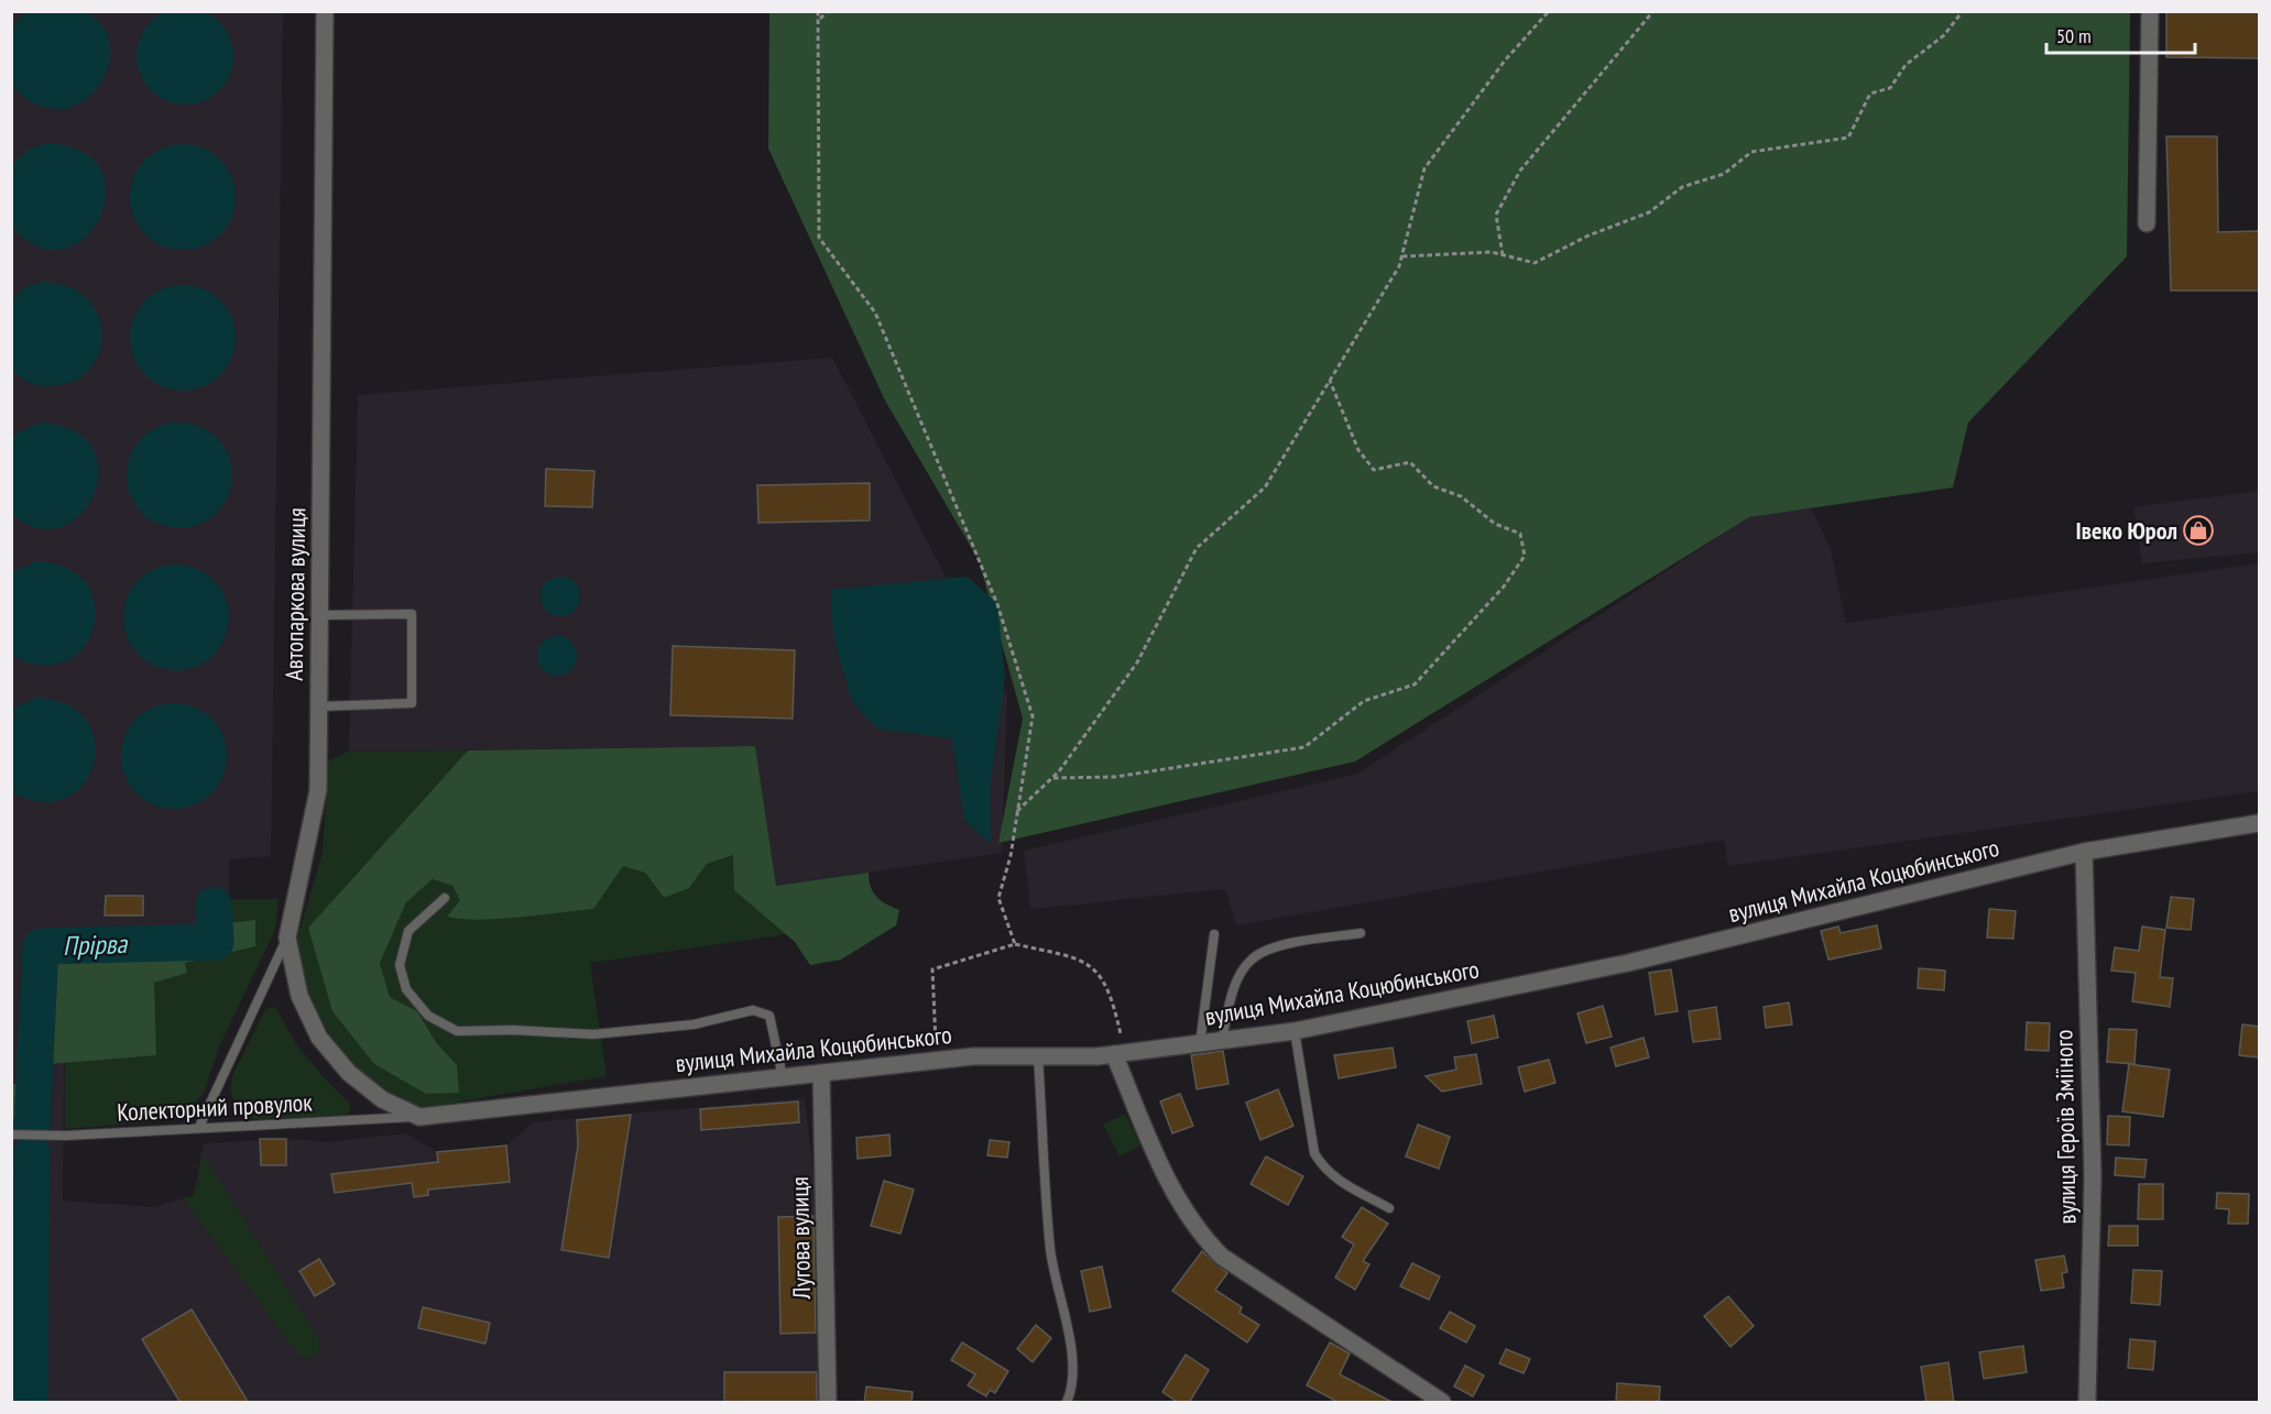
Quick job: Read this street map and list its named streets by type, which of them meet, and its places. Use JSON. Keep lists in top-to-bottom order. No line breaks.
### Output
{"streets":{"street":["Автопаркова вулиця","вулиця Михайла Коцюбинського","вулиця Героїв Зміїного","Лугова вулиця"],"lane":["Колекторний провулок"]},"crossings":[["Автопаркова вулиця","вулиця Михайла Коцюбинського"],["Автопаркова вулиця","Колекторний провулок"],["вулиця Михайла Коцюбинського","Колекторний провулок"],["вулиця Михайла Коцюбинського","вулиця Героїв Зміїного"],["вулиця Михайла Коцюбинського","Лугова вулиця"]],"water":["Прірва"],"places":{"shop":["Івеко Юрол"]},"scale_bar":"50 m"}
